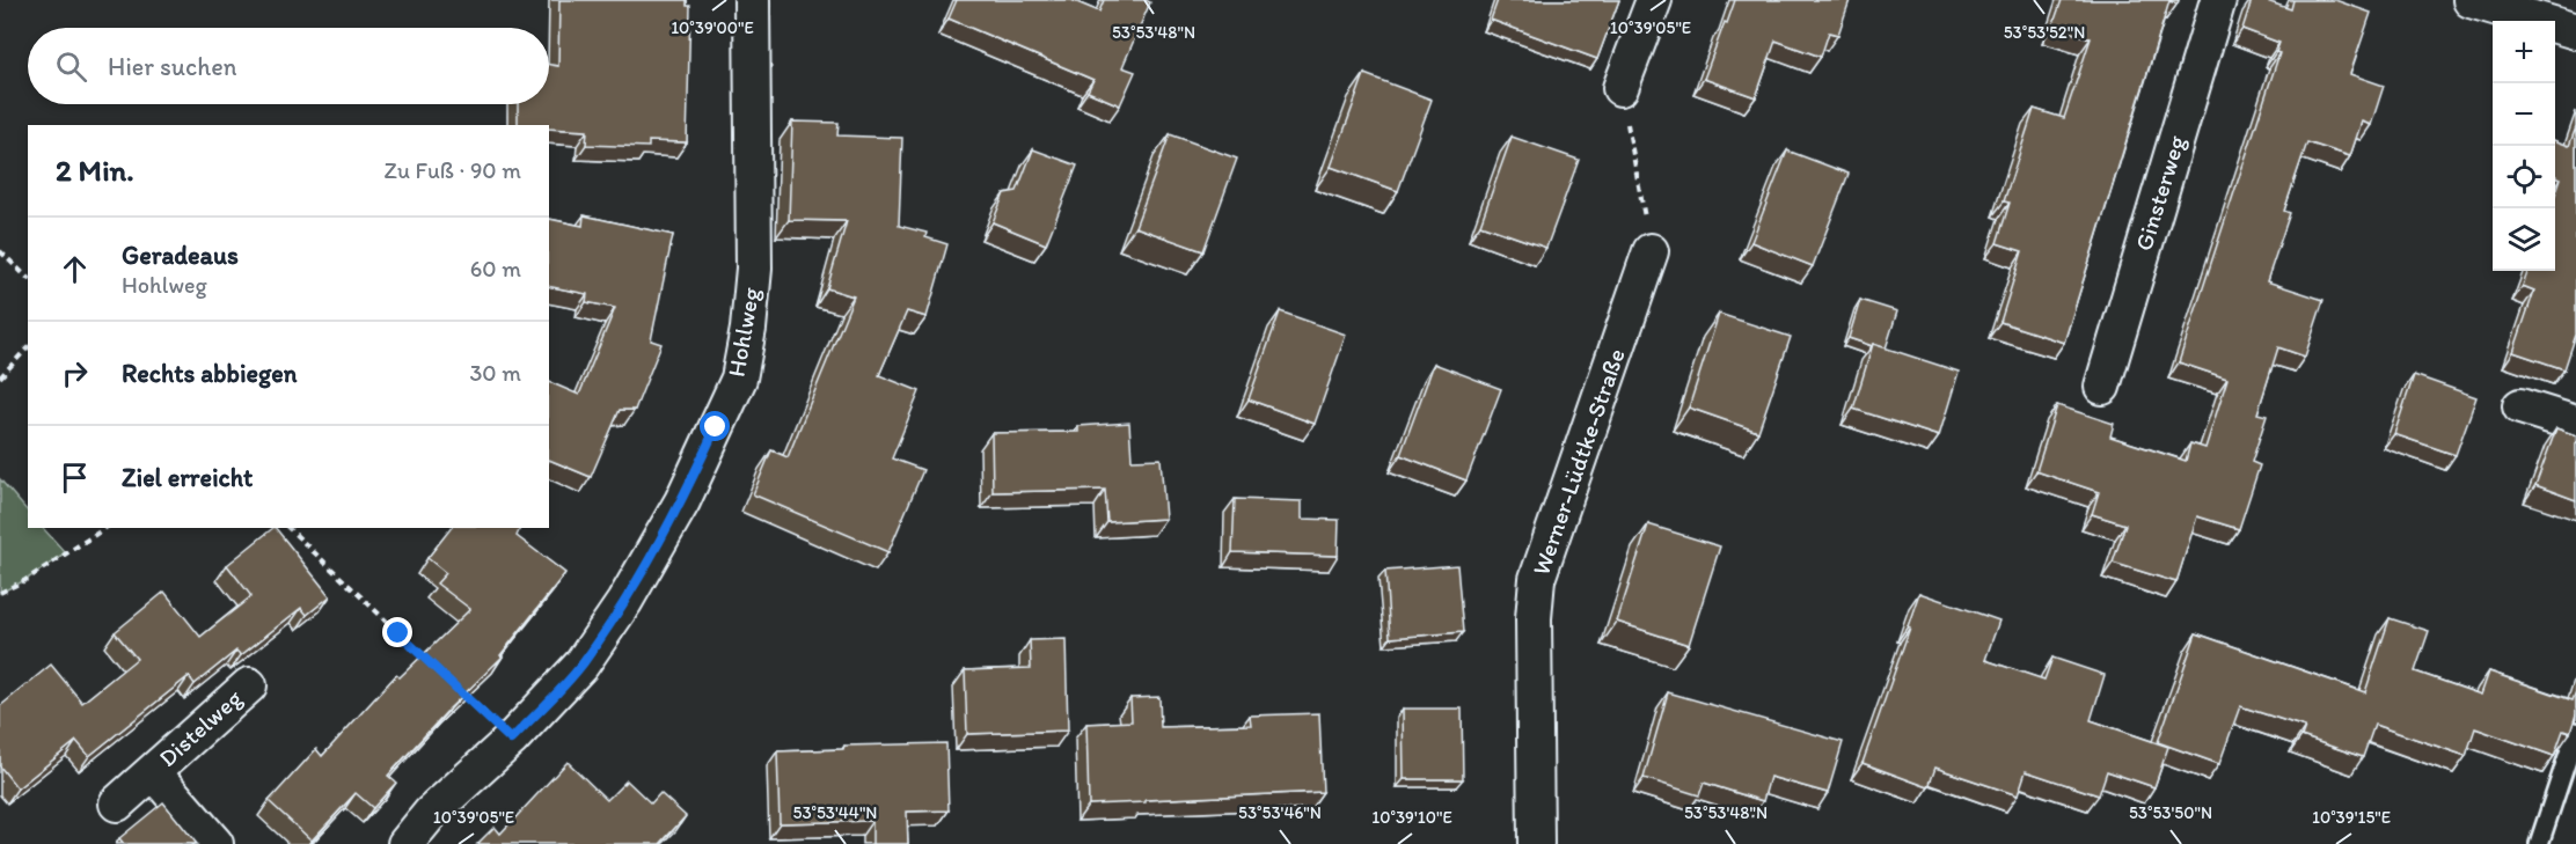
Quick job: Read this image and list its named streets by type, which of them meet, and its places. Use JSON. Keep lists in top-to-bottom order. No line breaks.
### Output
{"streets":{"street":["Ginsterweg","Hohlweg","Werner-Lüdtke-Straße","Distelweg"]},"page":{"map_buttons":["+","−"],"search":"Hier suchen","heading":["2 Min.","Zu Fuß · 90 m"],"list":[["Geradeaus","Hohlweg","60 m"],["Rechts abbiegen","30 m"],"Ziel erreicht"]},"coordinates":["10°39'05\"E","10°39'00\"E","53°53'48\"N","53°53'52\"N","53°53'44\"N","53°53'46\"N","53°53'50\"N","10°39'10\"E","10°39'15\"E"]}
